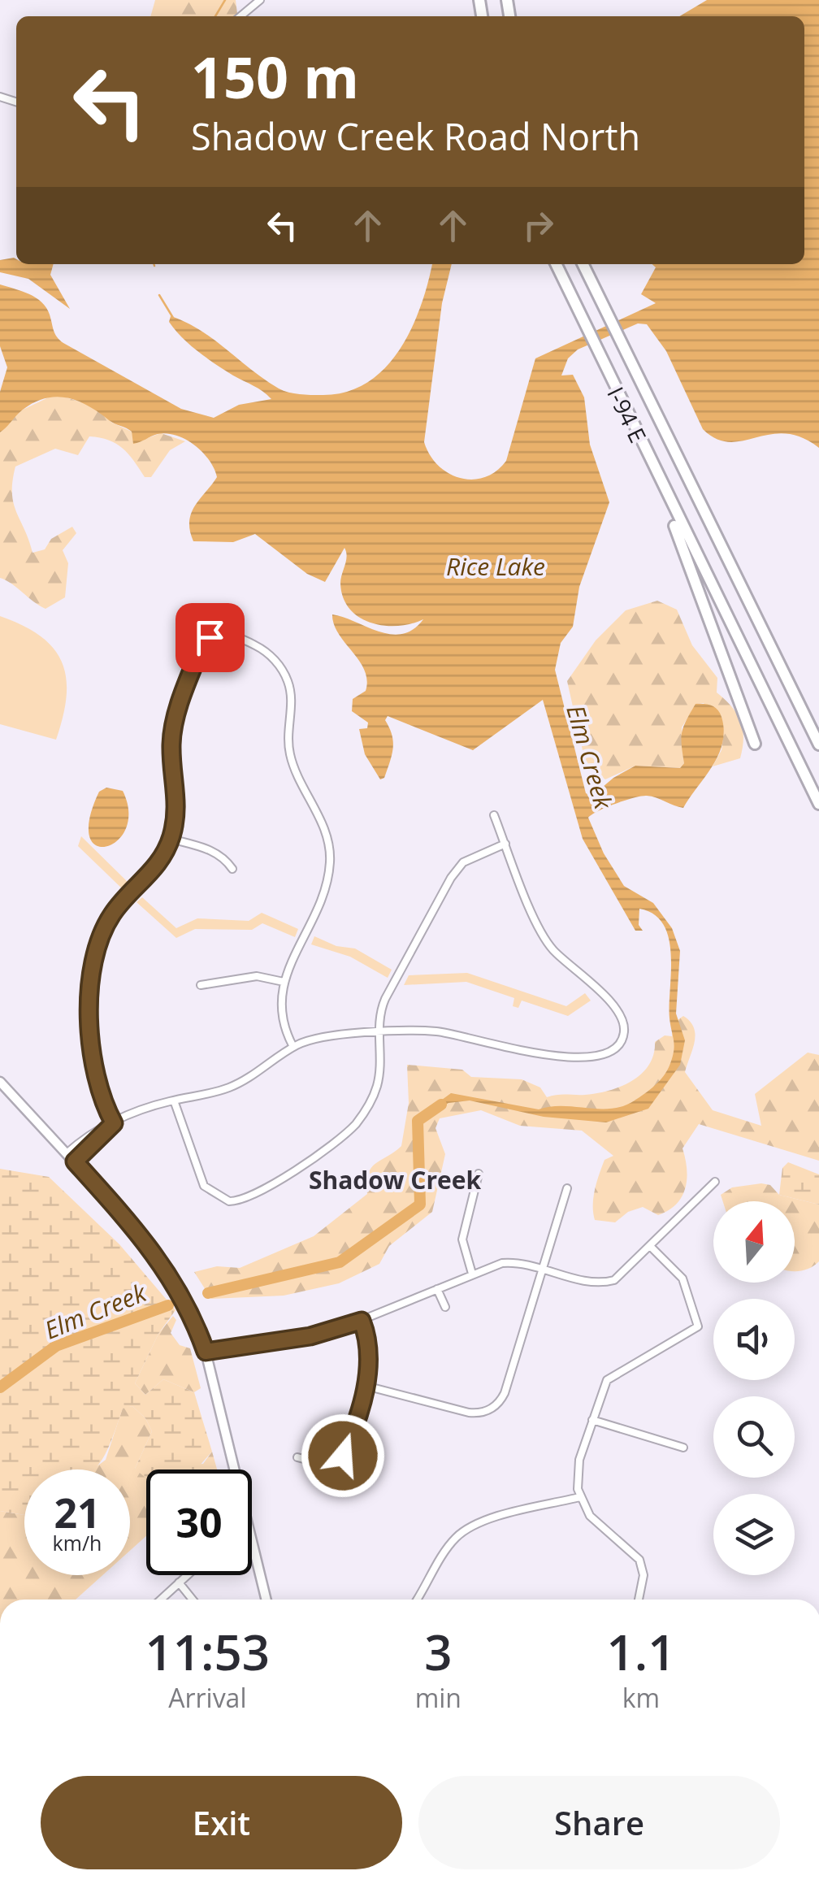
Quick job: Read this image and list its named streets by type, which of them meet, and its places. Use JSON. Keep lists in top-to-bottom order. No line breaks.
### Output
{"streets":{"highway":["I-94 E"]},"districts":["Shadow Creek"],"water":["Rice Lake","Elm Creek"],"north":"top","page":{"turn":["150 m","Shadow Creek Road North"],"speed":"21 km/h","limit":"30","eta":["11:53","Arrival","3","min","1.1","km"],"buttons":["Exit","Share"]}}
